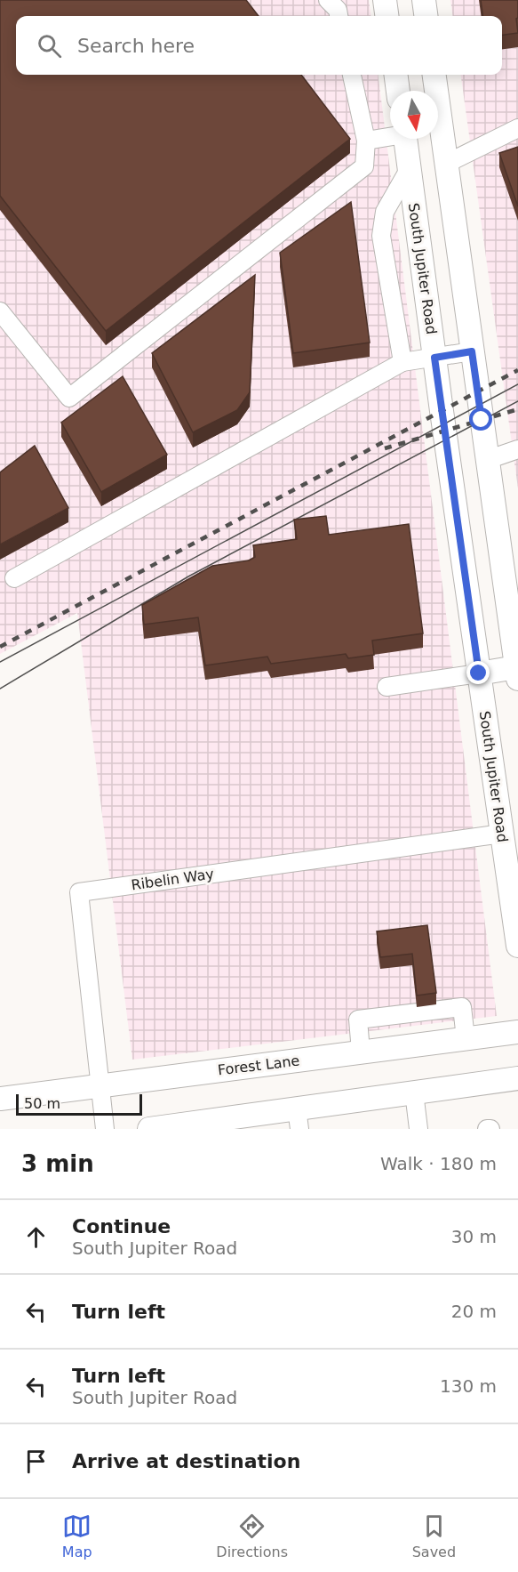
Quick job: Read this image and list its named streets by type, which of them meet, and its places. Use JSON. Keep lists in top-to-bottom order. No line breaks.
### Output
{"streets":{"main road":["South Jupiter Road","Forest Lane"],"lane":["Ribelin Way"]},"crossings":[["South Jupiter Road","Ribelin Way"],["Ribelin Way","Forest Lane"]],"scale_bar":"50 m","north":"bottom","page":{"search":"Search here","scale":"50 m","heading":["3 min","Walk · 180 m"],"list":[["Continue","South Jupiter Road","30 m"],["Turn left","20 m"],["Turn left","South Jupiter Road","130 m"],"Arrive at destination"],"nav":["Map","Directions","Saved"]}}
